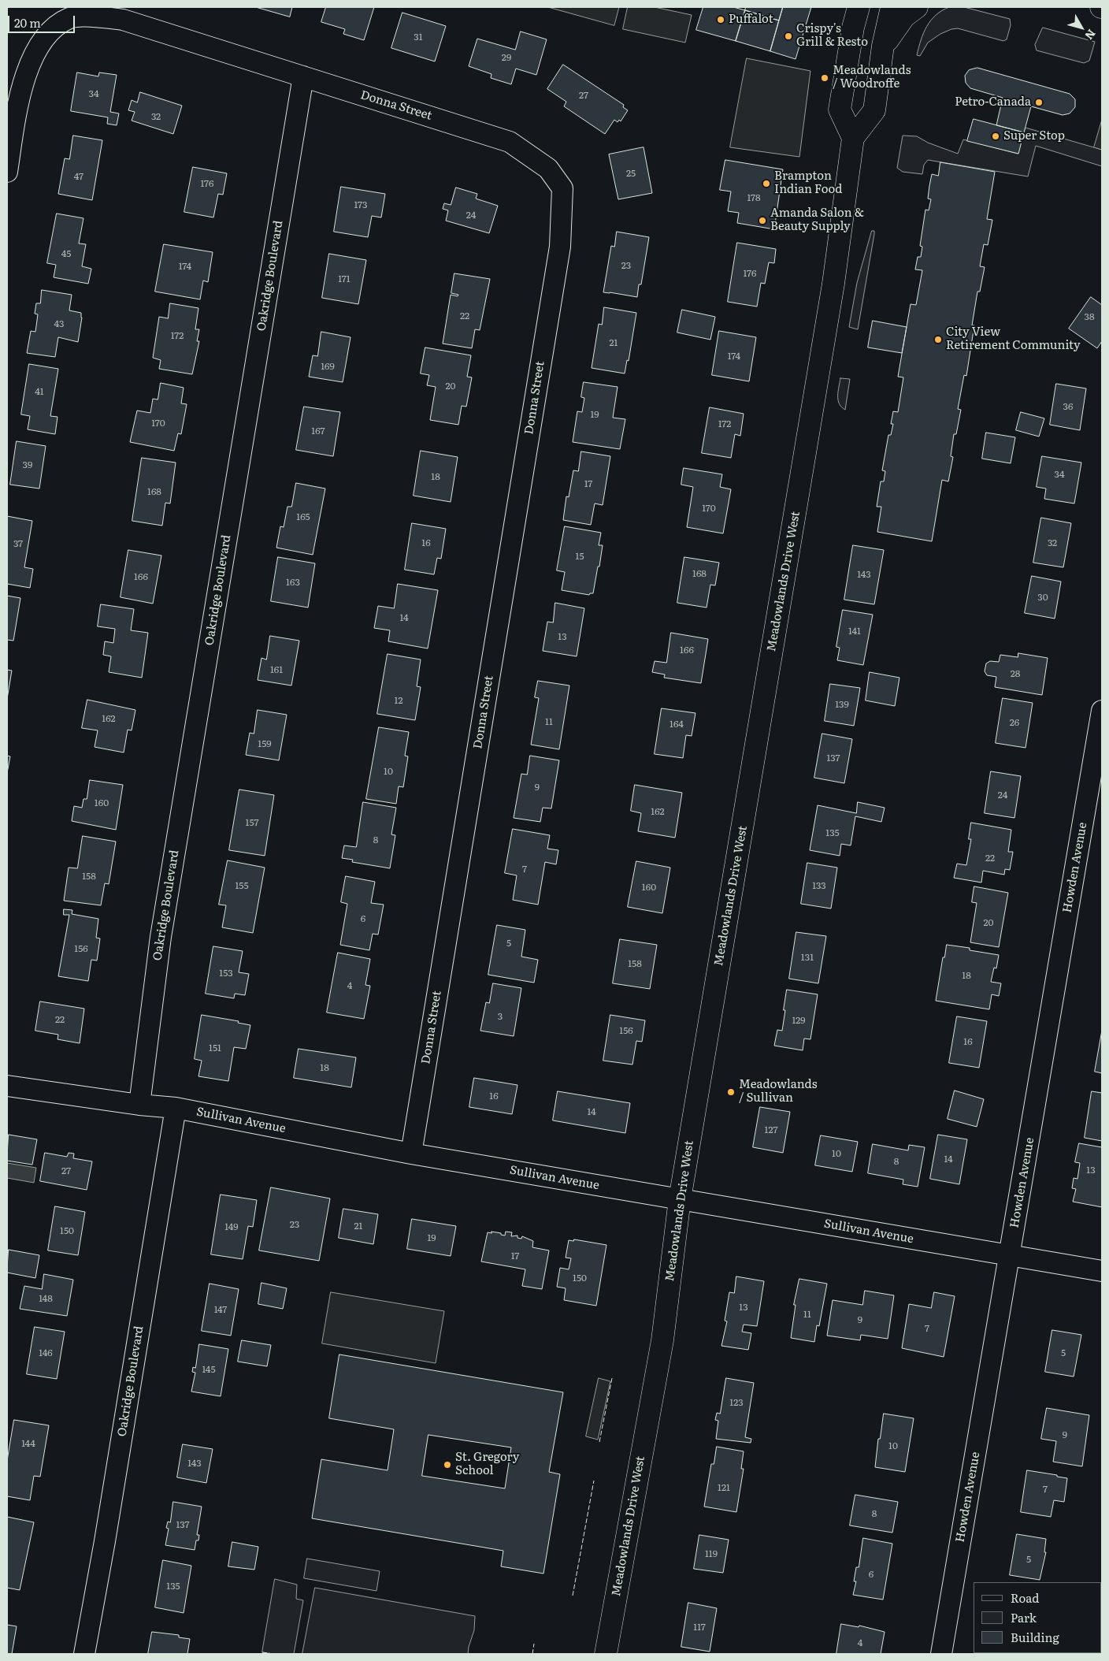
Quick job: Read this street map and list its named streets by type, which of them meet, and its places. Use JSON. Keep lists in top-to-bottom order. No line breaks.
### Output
{"streets":{"main road":["Meadowlands Drive West"],"street":["Donna Street","Oakridge Boulevard","Howden Avenue","Sullivan Avenue"]},"crossings":[["Donna Street","Oakridge Boulevard"],["Donna Street","Sullivan Avenue"],["Oakridge Boulevard","Sullivan Avenue"],["Meadowlands Drive West","Sullivan Avenue"],["Howden Avenue","Sullivan Avenue"]],"places":["Puffalot","Crispy's Grill & Resto","Meadowlands / Woodroffe","Petro-Canada","Super Stop","Brampton Indian Food","Amanda Salon & Beauty Supply","City View Retirement Community","Meadowlands / Sullivan","St. Gregory School"],"house_numbers":["31","29","34","27","32","25","47","176","178","173","24","45","23","174","176","171","22","38","43","172","21","174","169","20","41","36","19","170","172","167","39","34","18","17","168","170","165","16","32","37","15","168","143","166","163","30","14","141","13","166","161","28","12","139","162","11","26","164","159","137","10","9","24","160","162","157","135","8","22","7","158","155","133","160","6","20","5","156","131","158","153","18","4","3","22","129","156","16","151","18","16","14","127","10","14","8","13","27","23","21","149","150","19","17","150","148","13","147","11","9","7","146","5","145","123","9","144","10","143","121","7","8","137","119","5","6","135","117","4"],"legend":["Road","Park","Building"],"scale_bar":"20 m","north":"bottom right"}
